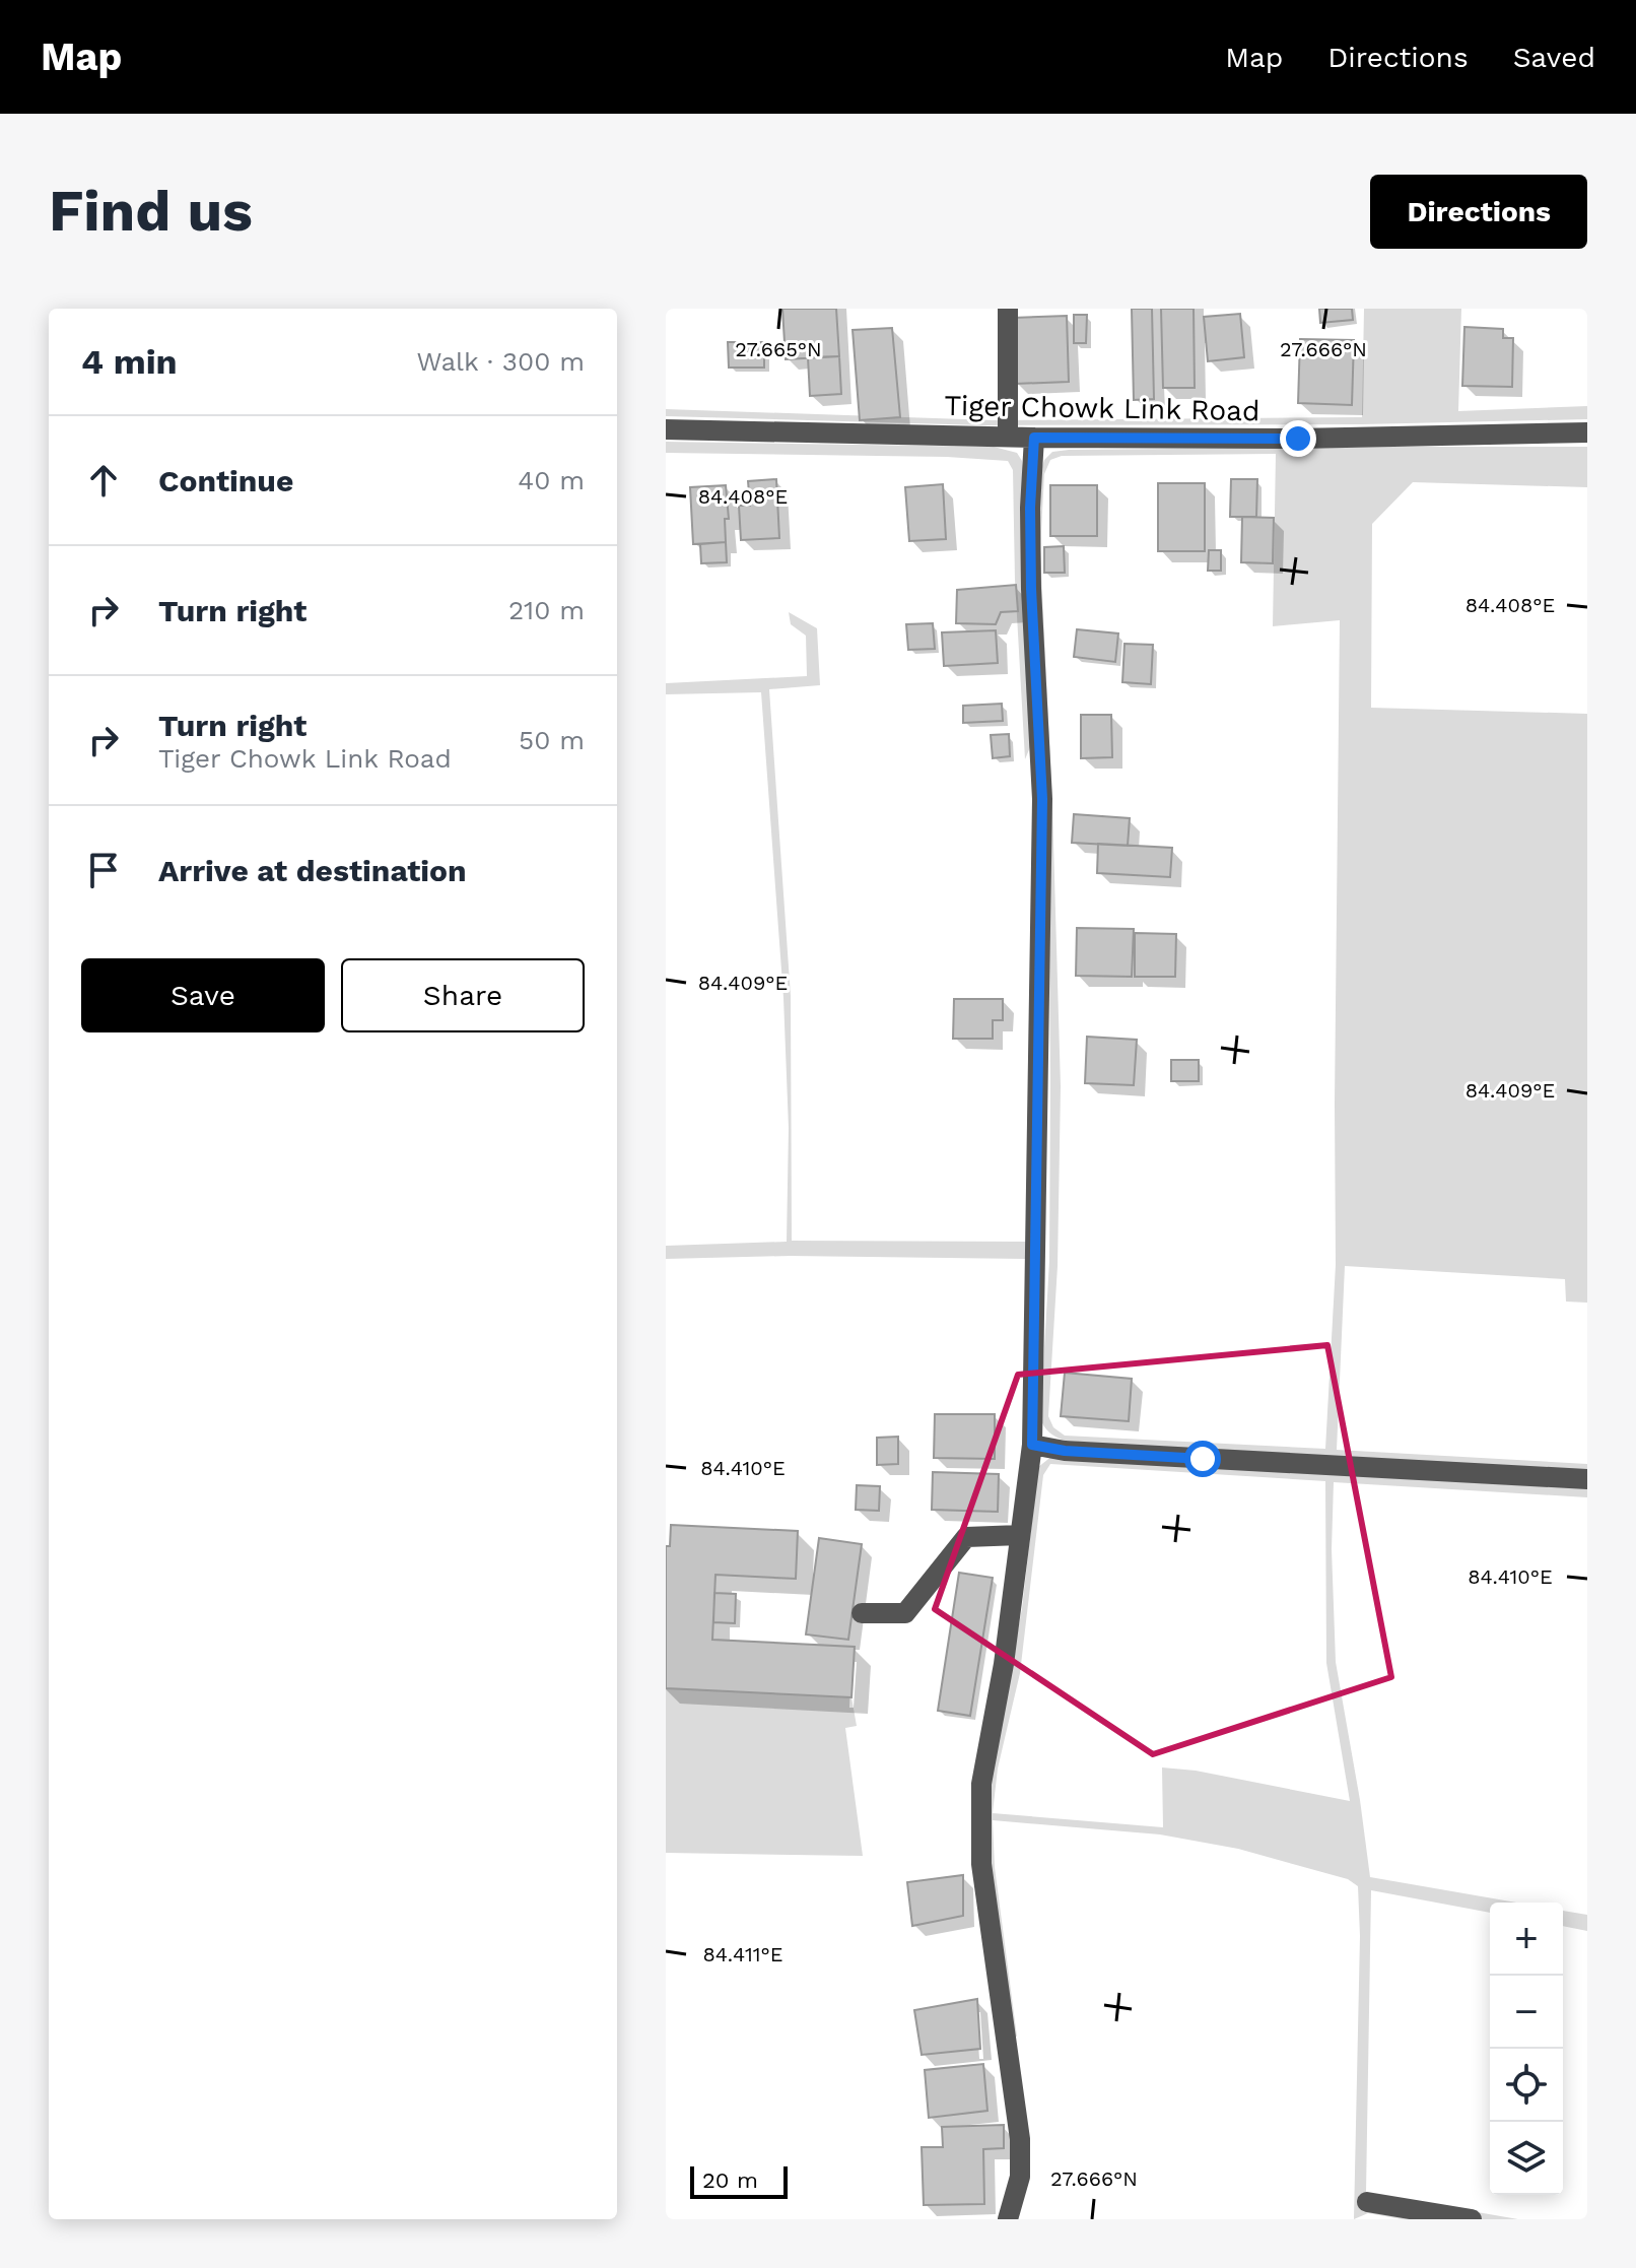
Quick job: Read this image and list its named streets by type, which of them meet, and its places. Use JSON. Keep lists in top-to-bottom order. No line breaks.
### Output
{"streets":{"street":["Tiger Chowk Link Road"]},"scale_bar":"20 m","page":{"header":"Map","nav":["Map","Directions","Saved"],"buttons":["Directions",["Save","Share"]],"title":"Find us","heading":["4 min","Walk · 300 m"],"list":[["Continue","40 m"],["Turn right","210 m"],["Turn right","Tiger Chowk Link Road","50 m"],"Arrive at destination"],"map_buttons":["+","−"],"scale":"20 m"},"coordinates":["27.665°N","27.666°N","84.408°E","84.409°E","84.410°E","84.411°E"]}
